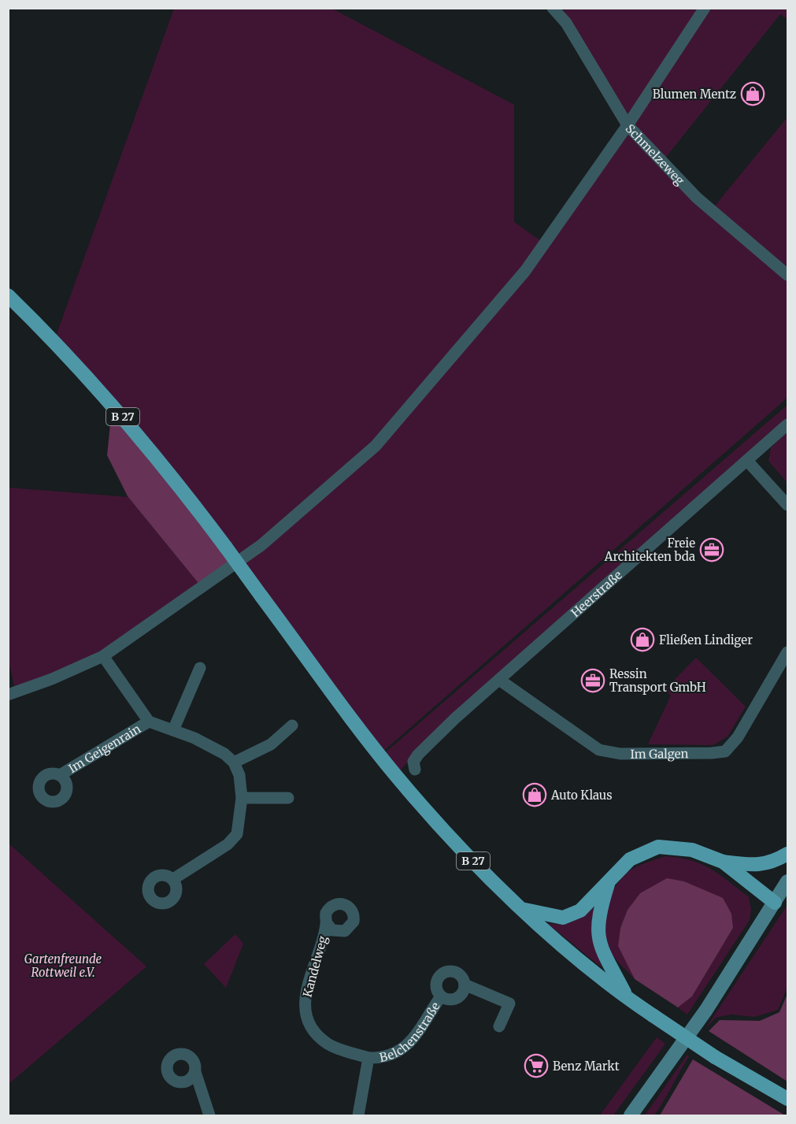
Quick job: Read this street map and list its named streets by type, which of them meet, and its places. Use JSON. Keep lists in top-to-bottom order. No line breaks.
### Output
{"streets":{"main road":["B 27"],"street":["Schmelzeweg","Heerstraße","Im Geigenrain","Im Galgen","Kandelweg","Belchenstraße"]},"crossings":[["Heerstraße","Im Galgen"],["Kandelweg","Belchenstraße"]],"parks":["Gartenfreunde Rottweil e.V."],"places":{"shop":["Blumen Mentz","Fließen Lindiger","Auto Klaus"],"office":["Freie Architekten bda","Ressin Transport GmbH"],"supermarket":["Benz Markt"]}}
